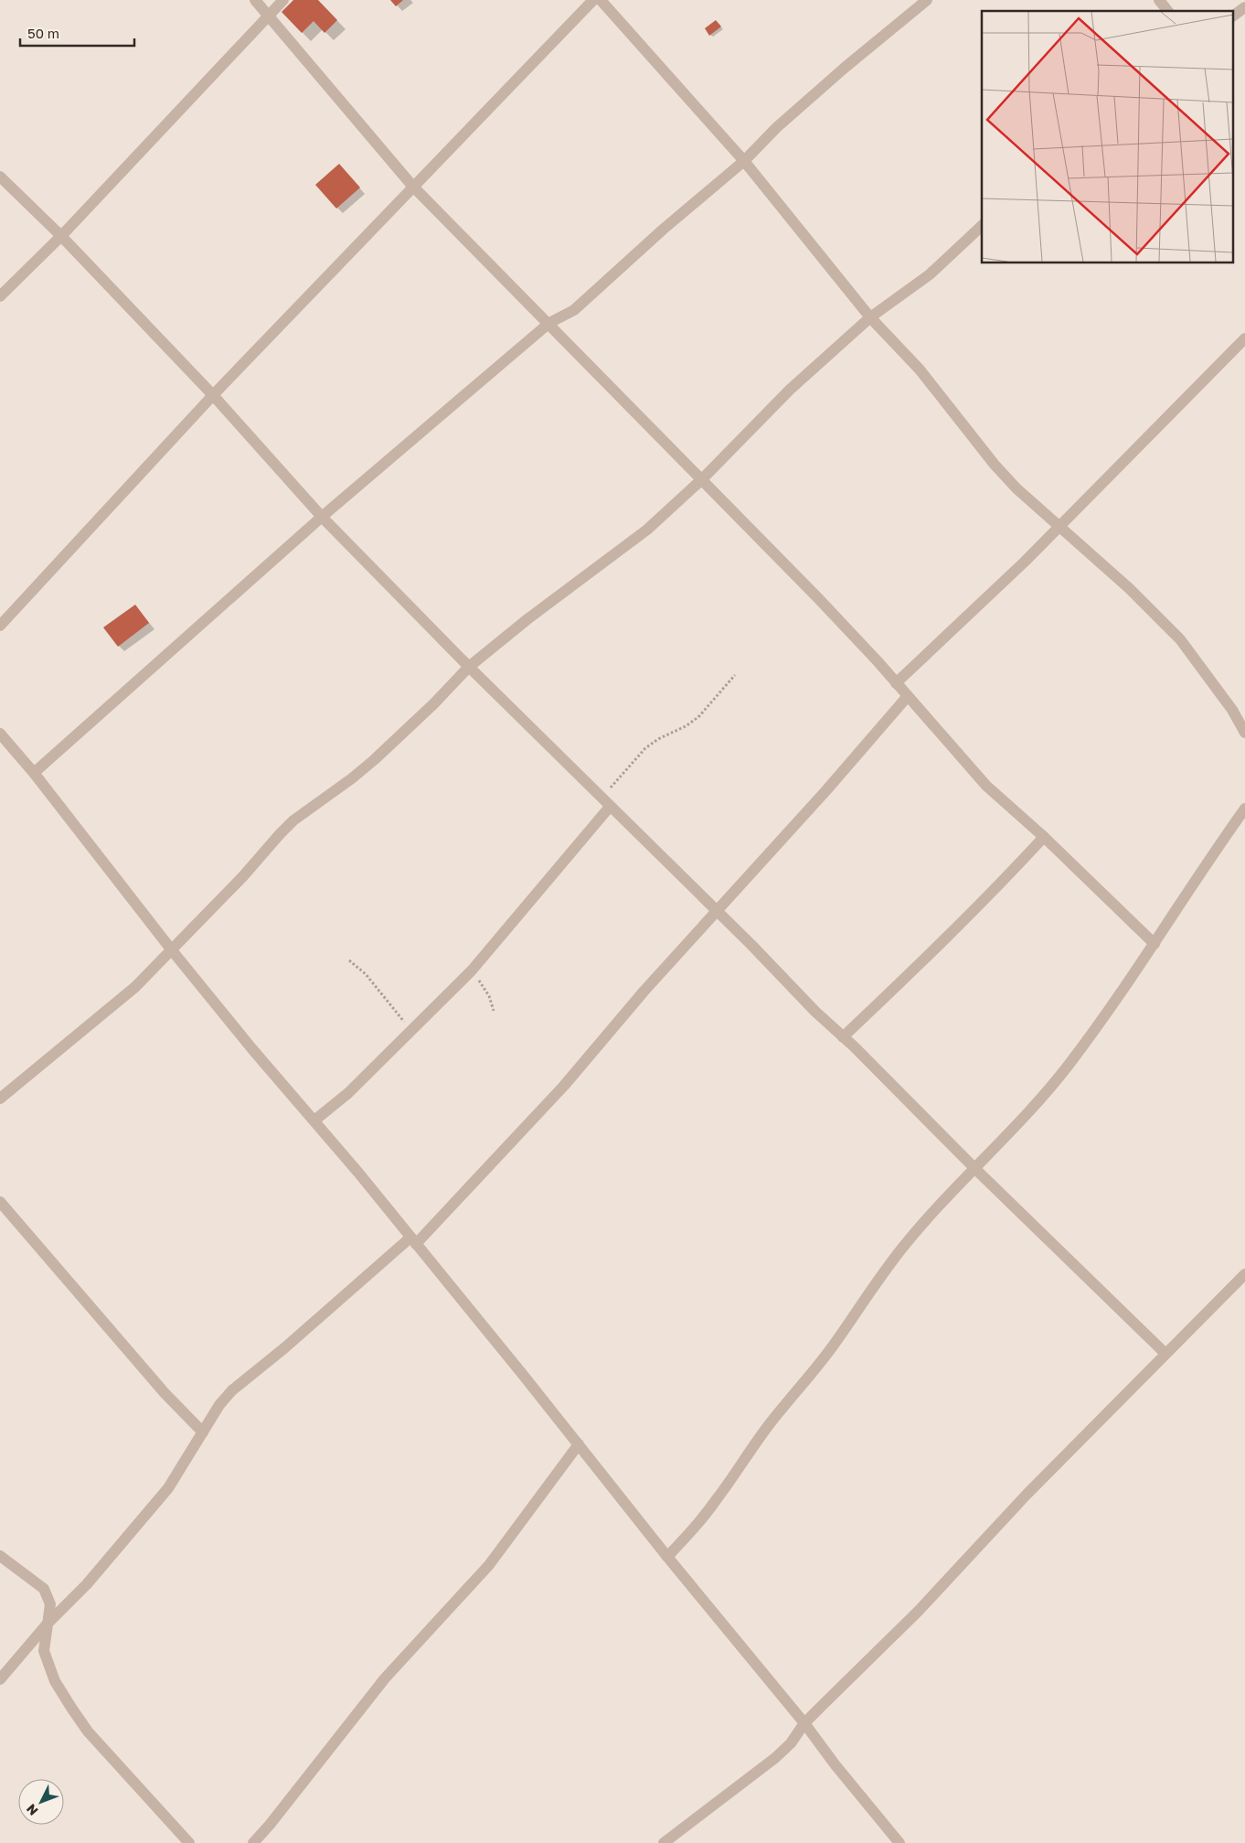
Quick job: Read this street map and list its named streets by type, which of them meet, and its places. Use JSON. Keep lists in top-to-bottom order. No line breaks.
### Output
{"scale_bar":"50 m","north":"bottom left"}
